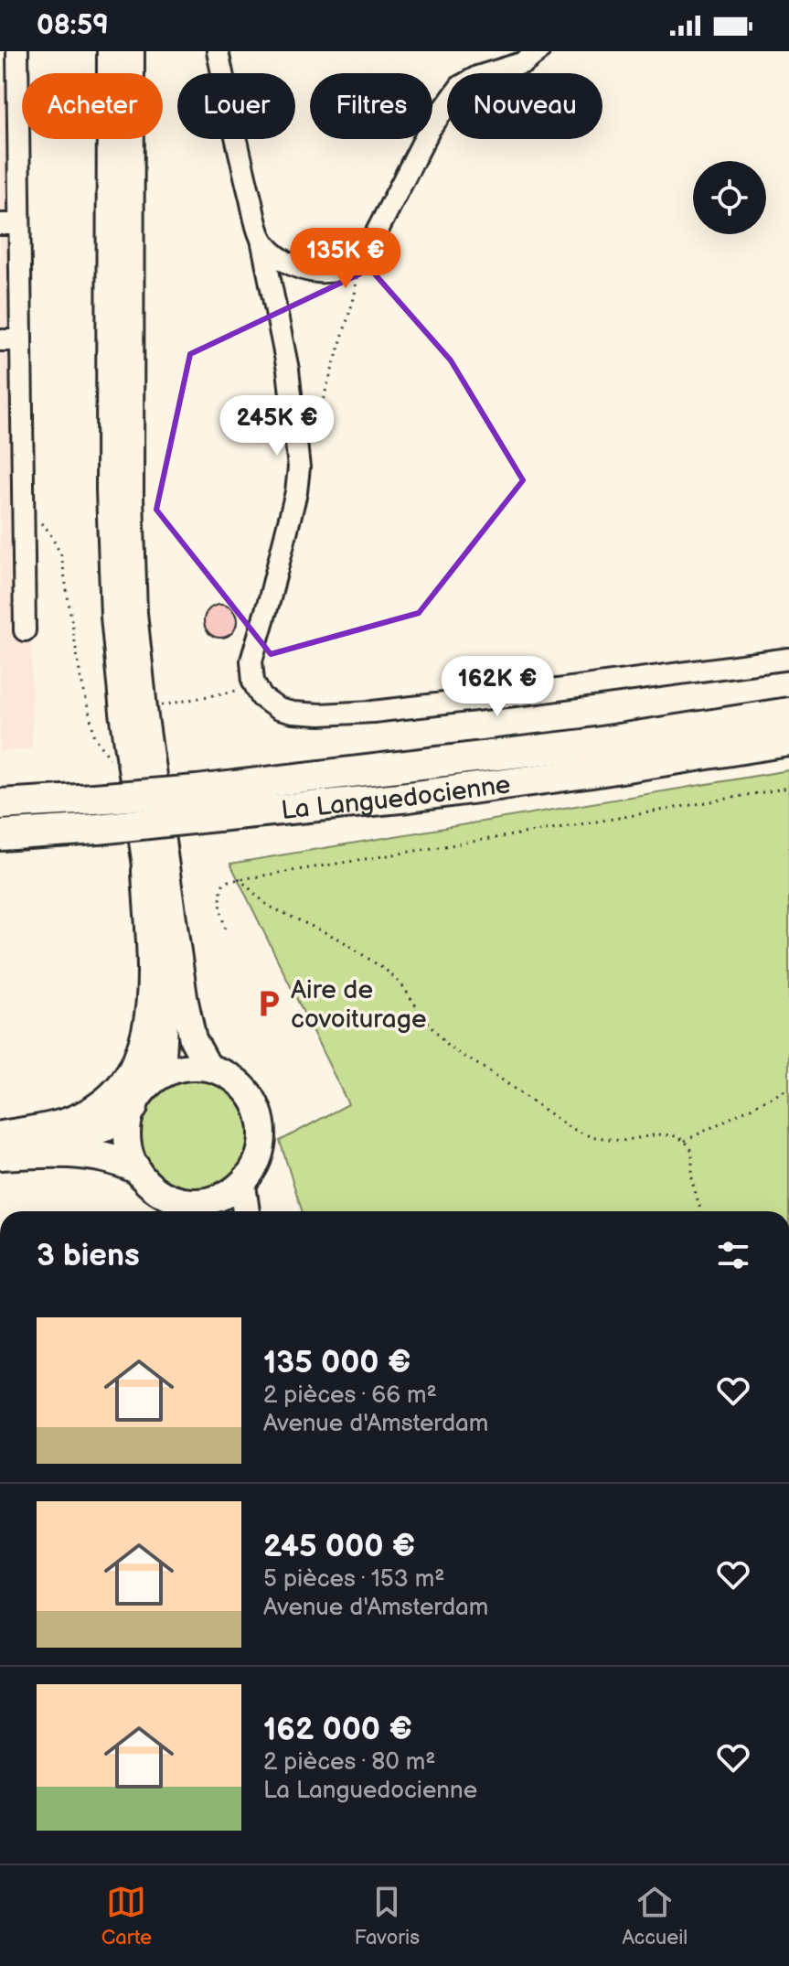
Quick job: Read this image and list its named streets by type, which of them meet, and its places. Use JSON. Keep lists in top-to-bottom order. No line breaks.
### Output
{"streets":{"highway":["La Languedocienne"]},"places":{"parking":["Aire de covoiturage"]},"page":{"status":"08:59","chip":["Acheter","Louer","Filtres","Nouveau"],"price":["135K €","245K €","162K €"],"heading":"3 biens","list":[{"name":"135 000 €","note":"2 pièces · 66 m² · Avenue d'Amsterdam"},{"name":"245 000 €","note":"5 pièces · 153 m² · Avenue d'Amsterdam"},{"name":"162 000 €","note":"2 pièces · 80 m² · La Languedocienne"}],"tabs":["Carte","Favoris","Accueil"]}}
